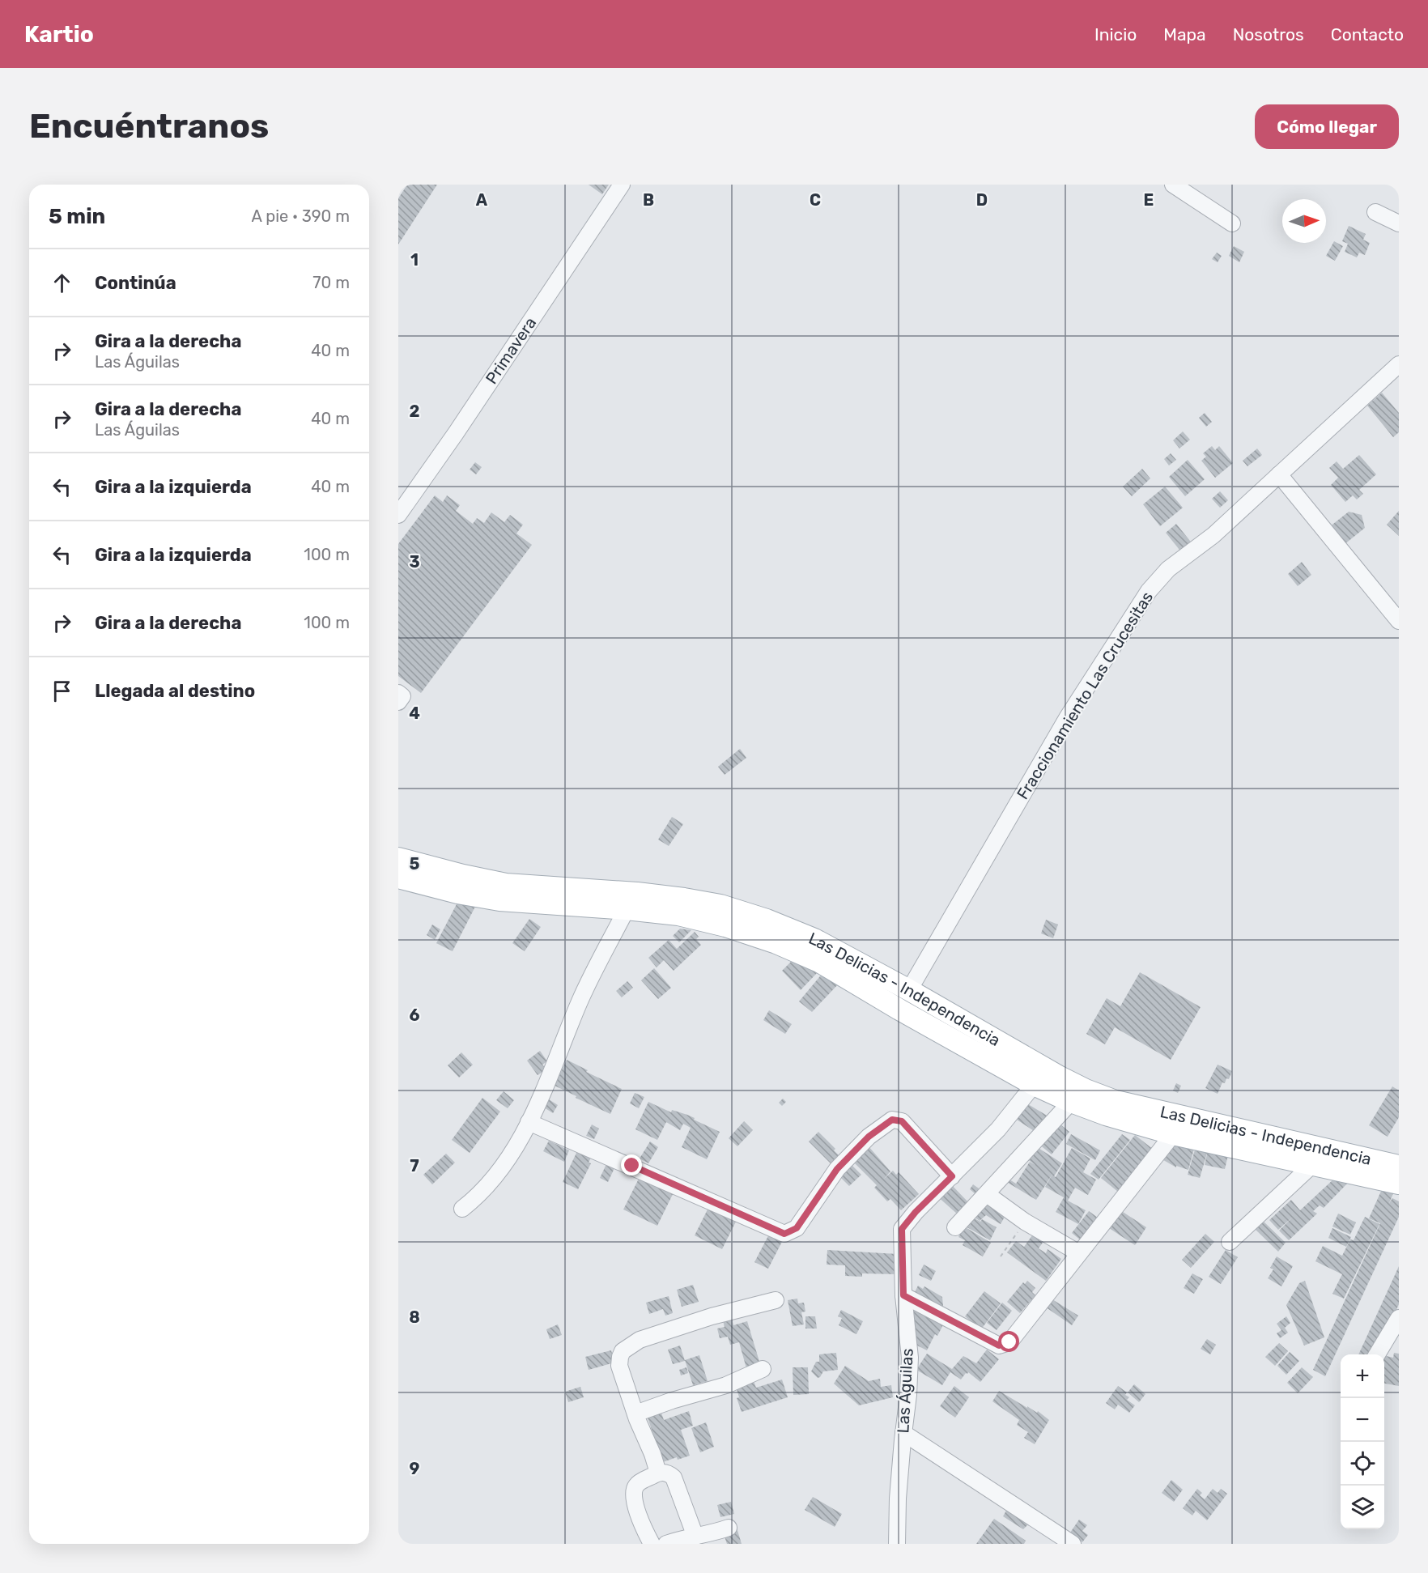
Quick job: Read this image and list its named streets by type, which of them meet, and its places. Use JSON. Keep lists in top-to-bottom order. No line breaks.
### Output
{"streets":{"main road":["Las Delicias - Independencia"],"street":["Primavera","Fraccionamiento Las Crucesitas","Las Águilas"]},"crossings":[["Fraccionamiento Las Crucesitas","Las Delicias - Independencia"],["Las Delicias - Independencia","Las Águilas"]],"north":"right","page":{"header":"Kartio","nav":["Inicio","Mapa","Nosotros","Contacto"],"buttons":"Cómo llegar","title":"Encuéntranos","heading":["5 min","A pie · 390 m"],"list":[["Continúa","70 m"],["Gira a la derecha","Las Águilas","40 m"],["Gira a la derecha","Las Águilas","40 m"],["Gira a la izquierda","40 m"],["Gira a la izquierda","100 m"],["Gira a la derecha","100 m"],"Llegada al destino"],"map_buttons":["+","−"]},"grid":{"columns":["A","B","C","D","E"],"rows":["1","2","3","4","5","6","7","8","9"]}}
